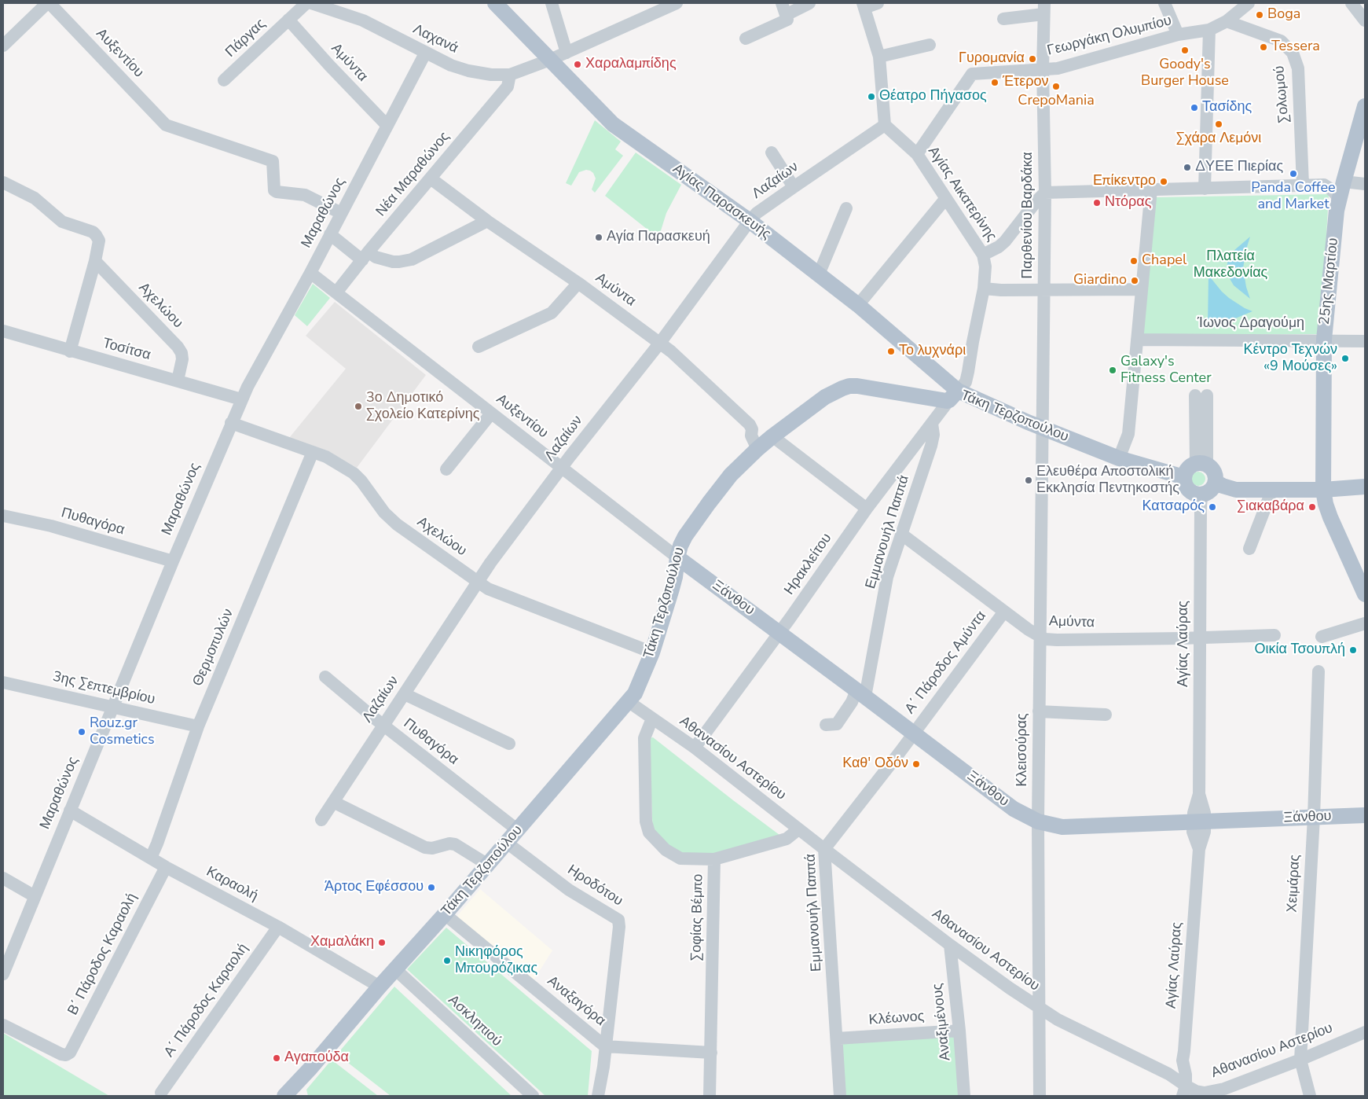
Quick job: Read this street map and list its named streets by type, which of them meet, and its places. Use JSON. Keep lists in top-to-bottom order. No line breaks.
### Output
{"streets":{"main road":["Αγίας Παρασκευής","25ης Μαρτίου","Τάκη Τερζοπούλου","Ξάνθου"],"street":["Γεωργάκη Ολυμπίου","Πάργας","Λαχανά","Αυξεντίου","Αμύντα","Σολωμού","Νέα Μαραθώνος","Λαζαίων","Αγίας Αικατερίνης","Μαραθώνος","Παρθενίου Βαρδάκα","Αχελώου","Ίωνος Δραγούμη","Τοσίτσα","Πυθαγόρα","Εμμανουήλ Παππά","Ηρακλείτου","Αγίας Λαύρας","Θερμοπυλών","Α΄ Πάροδος Αμύντα","3ης Σεπτεμβρίου","Κλεισούρας","Αθανασίου Αστερίου","Χειμάρας","Καραολή","Ηροδότου","Σοφίας Βέμπο","Β΄ Πάροδος Καραολή","Α΄ Πάροδος Καραολή","Αναξαγόρα","Κλέωνος","Ασκληπιού","Αναξιμένους"]},"crossings":[["Γεωργάκη Ολυμπίου","Σολωμού"],["Γεωργάκη Ολυμπίου","Αγίας Αικατερίνης"],["Γεωργάκη Ολυμπίου","Παρθενίου Βαρδάκα"],["Πάργας","Αμύντα"],["Λαχανά","Νέα Μαραθώνος"],["Λαχανά","Αγίας Παρασκευής"],["Λαχανά","Μαραθώνος"],["Αυξεντίου","Νέα Μαραθώνος"],["Αυξεντίου","Λαζαίων"],["Αυξεντίου","Μαραθώνος"],["Αυξεντίου","Τάκη Τερζοπούλου"],["Αυξεντίου","Ξάνθου"],["Αμύντα","Νέα Μαραθώνος"],["Αμύντα","Λαζαίων"],["Αμύντα","Μαραθώνος"],["Αμύντα","Τάκη Τερζοπούλου"],["Αμύντα","Εμμανουήλ Παππά"],["Αμύντα","Αγίας Λαύρας"],["Αμύντα","Α΄ Πάροδος Αμύντα"],["Αμύντα","Κλεισούρας"],["Λαζαίων","Αγίας Αικατερίνης"],["Λαζαίων","Αγίας Παρασκευής"],["Λαζαίων","Αχελώου"],["Λαζαίων","Πυθαγόρα"],["Αγίας Αικατερίνης","Αγίας Παρασκευής"],["Αγίας Αικατερίνης","Τάκη Τερζοπούλου"],["Αγίας Αικατερίνης","Ηρακλείτου"],["Αγίας Παρασκευής","Τάκη Τερζοπούλου"],["Αγίας Παρασκευής","Ηρακλείτου"],["Μαραθώνος","Αχελώου"],["Μαραθώνος","Τοσίτσα"],["Μαραθώνος","Πυθαγόρα"],["Μαραθώνος","3ης Σεπτεμβρίου"],["Μαραθώνος","Καραολή"],["Παρθενίου Βαρδάκα","Τάκη Τερζοπούλου"],["Παρθενίου Βαρδάκα","Κλεισούρας"],["25ης Μαρτίου","Ίωνος Δραγούμη"],["Αχελώου","Τοσίτσα"],["Αχελώου","Τάκη Τερζοπούλου"],["Αχελώου","Θερμοπυλών"],["Τάκη Τερζοπούλου","Πυθαγόρα"],["Τάκη Τερζοπούλου","Ηρακλείτου"],["Τάκη Τερζοπούλου","Ξάνθου"],["Τάκη Τερζοπούλου","Αγίας Λαύρας"],["Τάκη Τερζοπούλου","Κλεισούρας"],["Τάκη Τερζοπούλου","Αθανασίου Αστερίου"],["Τάκη Τερζοπούλου","Καραολή"],["Τάκη Τερζοπούλου","Ηροδότου"],["Τάκη Τερζοπούλου","Αναξαγόρα"],["Τάκη Τερζοπούλου","Ασκληπιού"],["Εμμανουήλ Παππά","Ηρακλείτου"],["Εμμανουήλ Παππά","Ξάνθου"],["Εμμανουήλ Παππά","Α΄ Πάροδος Αμύντα"],["Εμμανουήλ Παππά","Αθανασίου Αστερίου"],["Εμμανουήλ Παππά","Κλέωνος"],["Ηρακλείτου","Ξάνθου"],["Ηρακλείτου","Αθανασίου Αστερίου"],["Ξάνθου","Αγίας Λαύρας"],["Ξάνθου","Α΄ Πάροδος Αμύντα"],["Ξάνθου","Κλεισούρας"],["Ξάνθου","Χειμάρας"],["Αγίας Λαύρας","Αθανασίου Αστερίου"],["Θερμοπυλών","3ης Σεπτεμβρίου"],["Θερμοπυλών","Καραολή"],["Κλεισούρας","Αθανασίου Αστερίου"],["Αθανασίου Αστερίου","Χειμάρας"],["Αθανασίου Αστερίου","Σοφίας Βέμπο"],["Αθανασίου Αστερίου","Αναξιμένους"],["Καραολή","Β΄ Πάροδος Καραολή"],["Καραολή","Α΄ Πάροδος Καραολή"],["Ηροδότου","Αναξαγόρα"],["Σοφίας Βέμπο","Αναξαγόρα"],["Κλέωνος","Αναξιμένους"]],"parks":["Πλατεία Μακεδονίας"],"places":["Boga","Tessera","Goody's Burger House","Γυρομανία","Χαραλαμπίδης","Έτερον","CrepoMania","Θέατρο Πήγασος","Τασίδης","Σχάρα Λεμόνι","ΔΥΕΕ Πιερίας","Panda Coffee and Market","Επίκεντρο","Ντόρας","Αγία Παρασκευή","Chapel","Giardino","Το λυχνάρι","Κέντρο Τεχνών «9 Μούσες»","Galaxy's Fitness Center","3ο Δημοτικό Σχολείο Κατερίνης","Ελευθέρα Αποστολική Εκκλησία Πεντηκοστής","Κατσαρός","Σιακαβάρα","Οικία Τσουπλή","Rouz.gr Cosmetics","Καθ' Οδόν","Άρτος Εφέσσου","Χαμαλάκη","Νικηφόρος Μπουρόζικας","Αγαπούδα"]}
